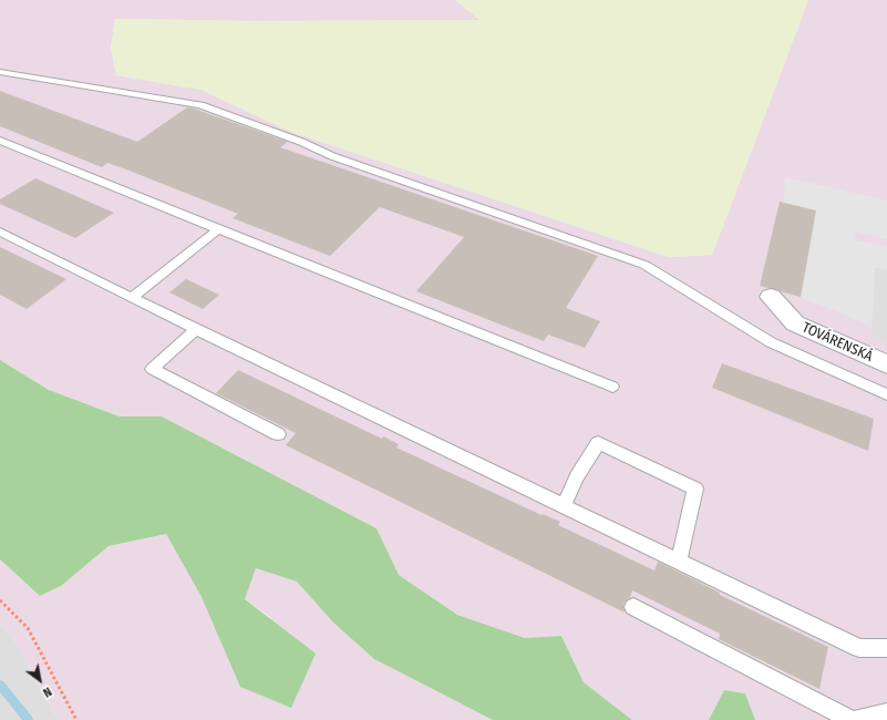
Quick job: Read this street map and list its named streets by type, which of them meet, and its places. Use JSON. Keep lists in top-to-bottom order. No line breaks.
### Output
{"streets":{"street":["TOVÁRENSKÁ"]},"north":"bottom right"}
